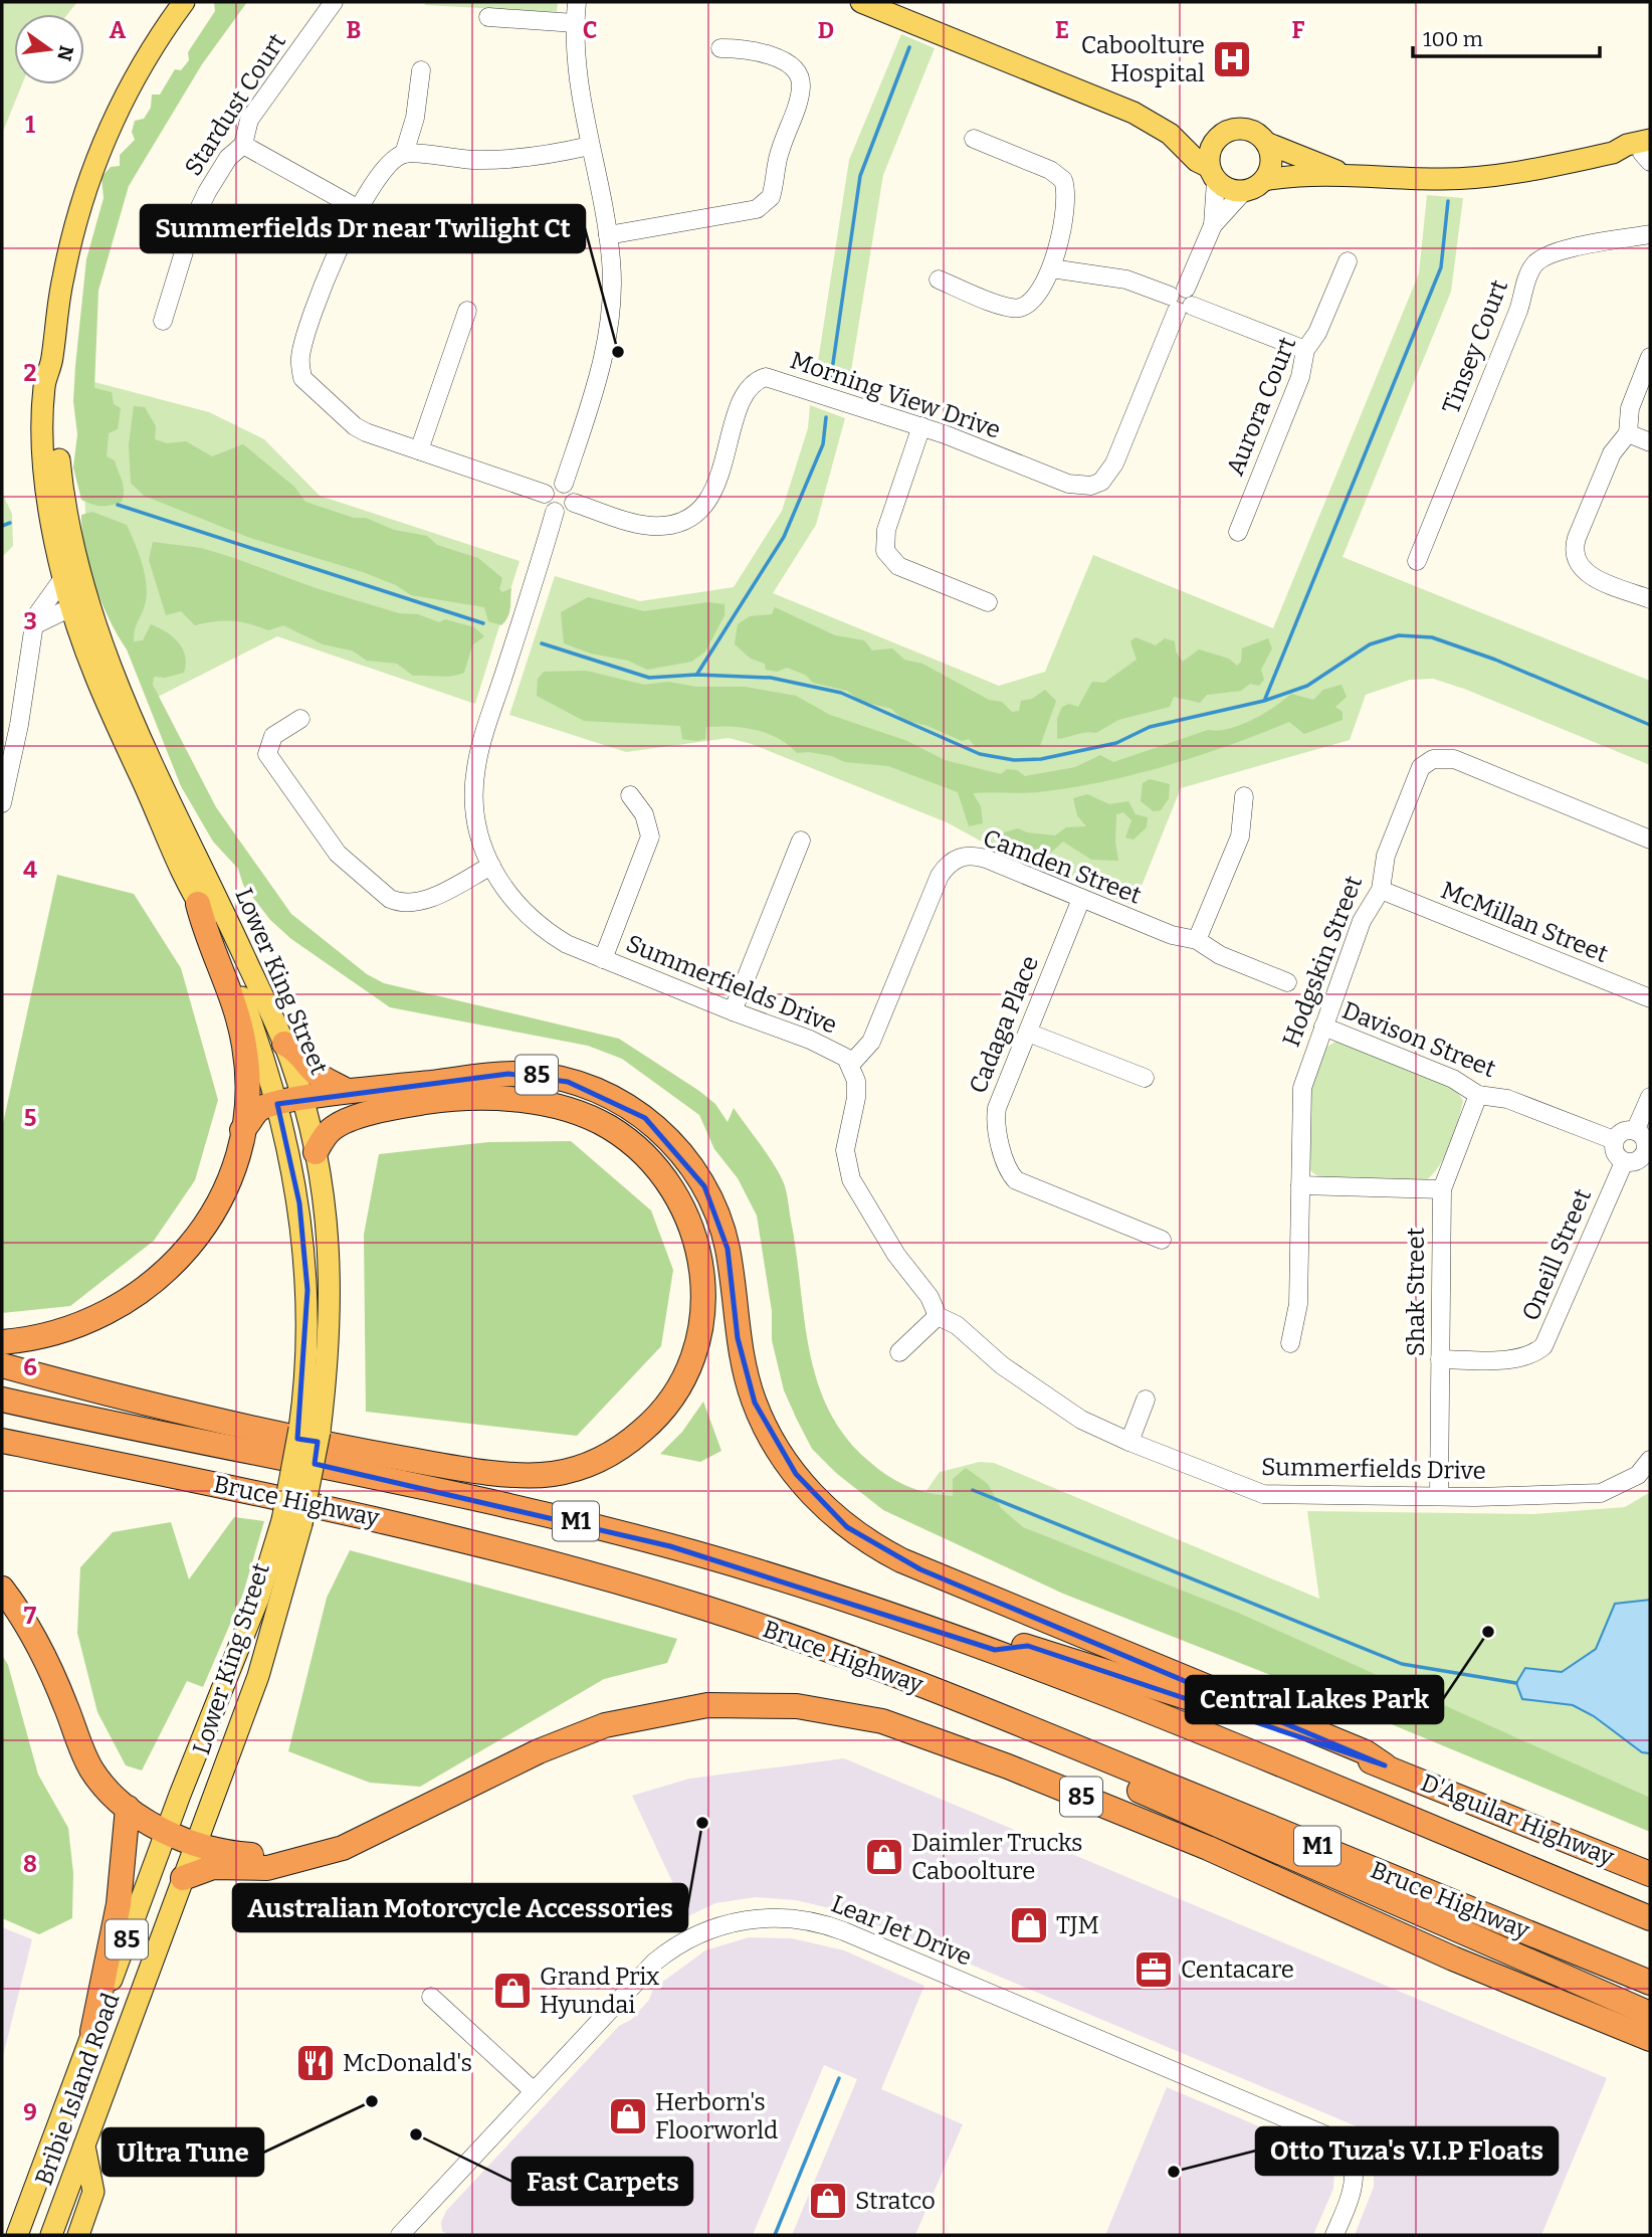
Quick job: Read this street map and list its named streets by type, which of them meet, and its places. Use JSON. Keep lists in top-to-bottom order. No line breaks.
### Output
{"streets":{"highway":["85","Bruce Highway","M1","D'Aguilar Highway"],"main road":["Lower King Street","Bribie Island Road"],"street":["Stardust Court","Tinsey Court","Morning View Drive","Aurora Court","Camden Street","McMillan Street","Hodgskin Street","Summerfields Drive","Cadaga Place","Davison Street","Oneill Street","Shak Street","Lear Jet Drive"]},"crossings":[["Morning View Drive","Summerfields Drive"],["Camden Street","Summerfields Drive"],["Camden Street","Cadaga Place"],["McMillan Street","Hodgskin Street"],["Hodgskin Street","Davison Street"],["Lower King Street","85"],["Lower King Street","Bribie Island Road"],["Summerfields Drive","Shak Street"],["Davison Street","Oneill Street"],["Davison Street","Shak Street"],["85","D'Aguilar Highway"],["85","Bribie Island Road"],["Oneill Street","Shak Street"]],"places":{"hospital":["Caboolture Hospital"],"other":["Summerfields Dr near Twilight Ct","Central Lakes Park","Australian Motorcycle Accessories","Ultra Tune","Fast Carpets","Otto Tuza's V.I.P Floats"],"shop":["Daimler Trucks Caboolture","TJM","Grand Prix Hyundai","Herborn's Floorworld","Stratco"],"office":["Centacare"],"restaurant":["McDonald's"]},"scale_bar":"100 m","north":"right","grid":{"columns":["A","B","C","D","E","F"],"rows":["1","2","3","4","5","6","7","8","9"]}}
